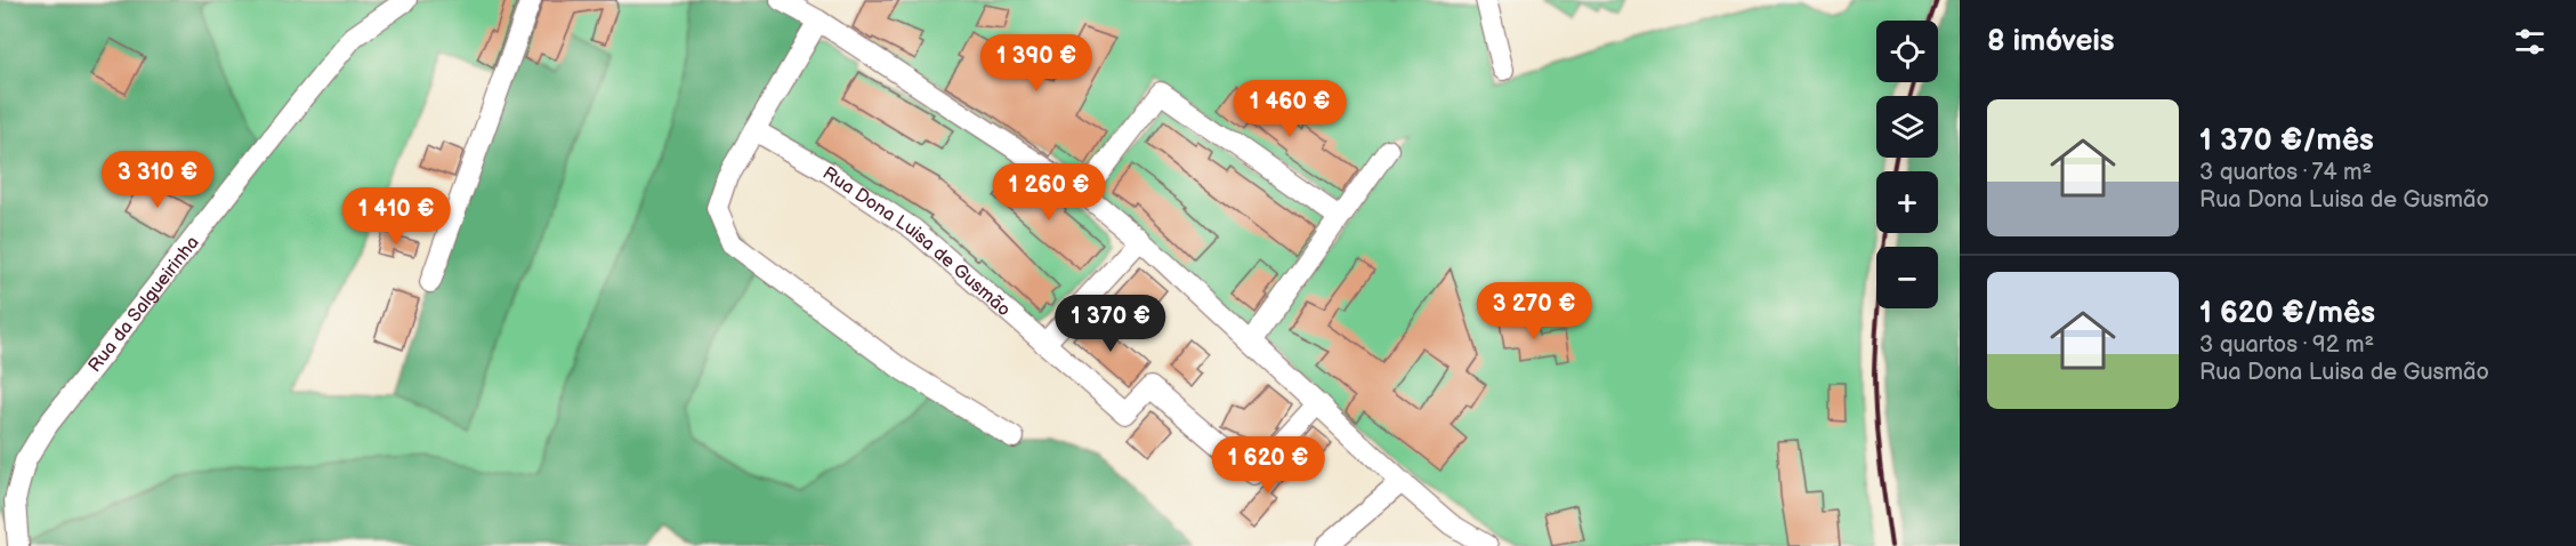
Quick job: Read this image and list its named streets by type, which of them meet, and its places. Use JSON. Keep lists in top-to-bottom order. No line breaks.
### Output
{"streets":{"street":["Rua Dona Luisa de Gusmão","Rua da Salgueirinha"]},"page":{"heading":"8 imóveis","map_buttons":["+","−"],"price":["1 390 €","1 460 €","3 310 €","1 260 €","1 410 €","3 270 €","1 370 €","1 620 €"],"list":[{"name":"1 370 €/mês","note":"3 quartos · 74 m² · Rua Dona Luisa de Gusmão"},{"name":"1 620 €/mês","note":"3 quartos · 92 m² · Rua Dona Luisa de Gusmão"}]}}
